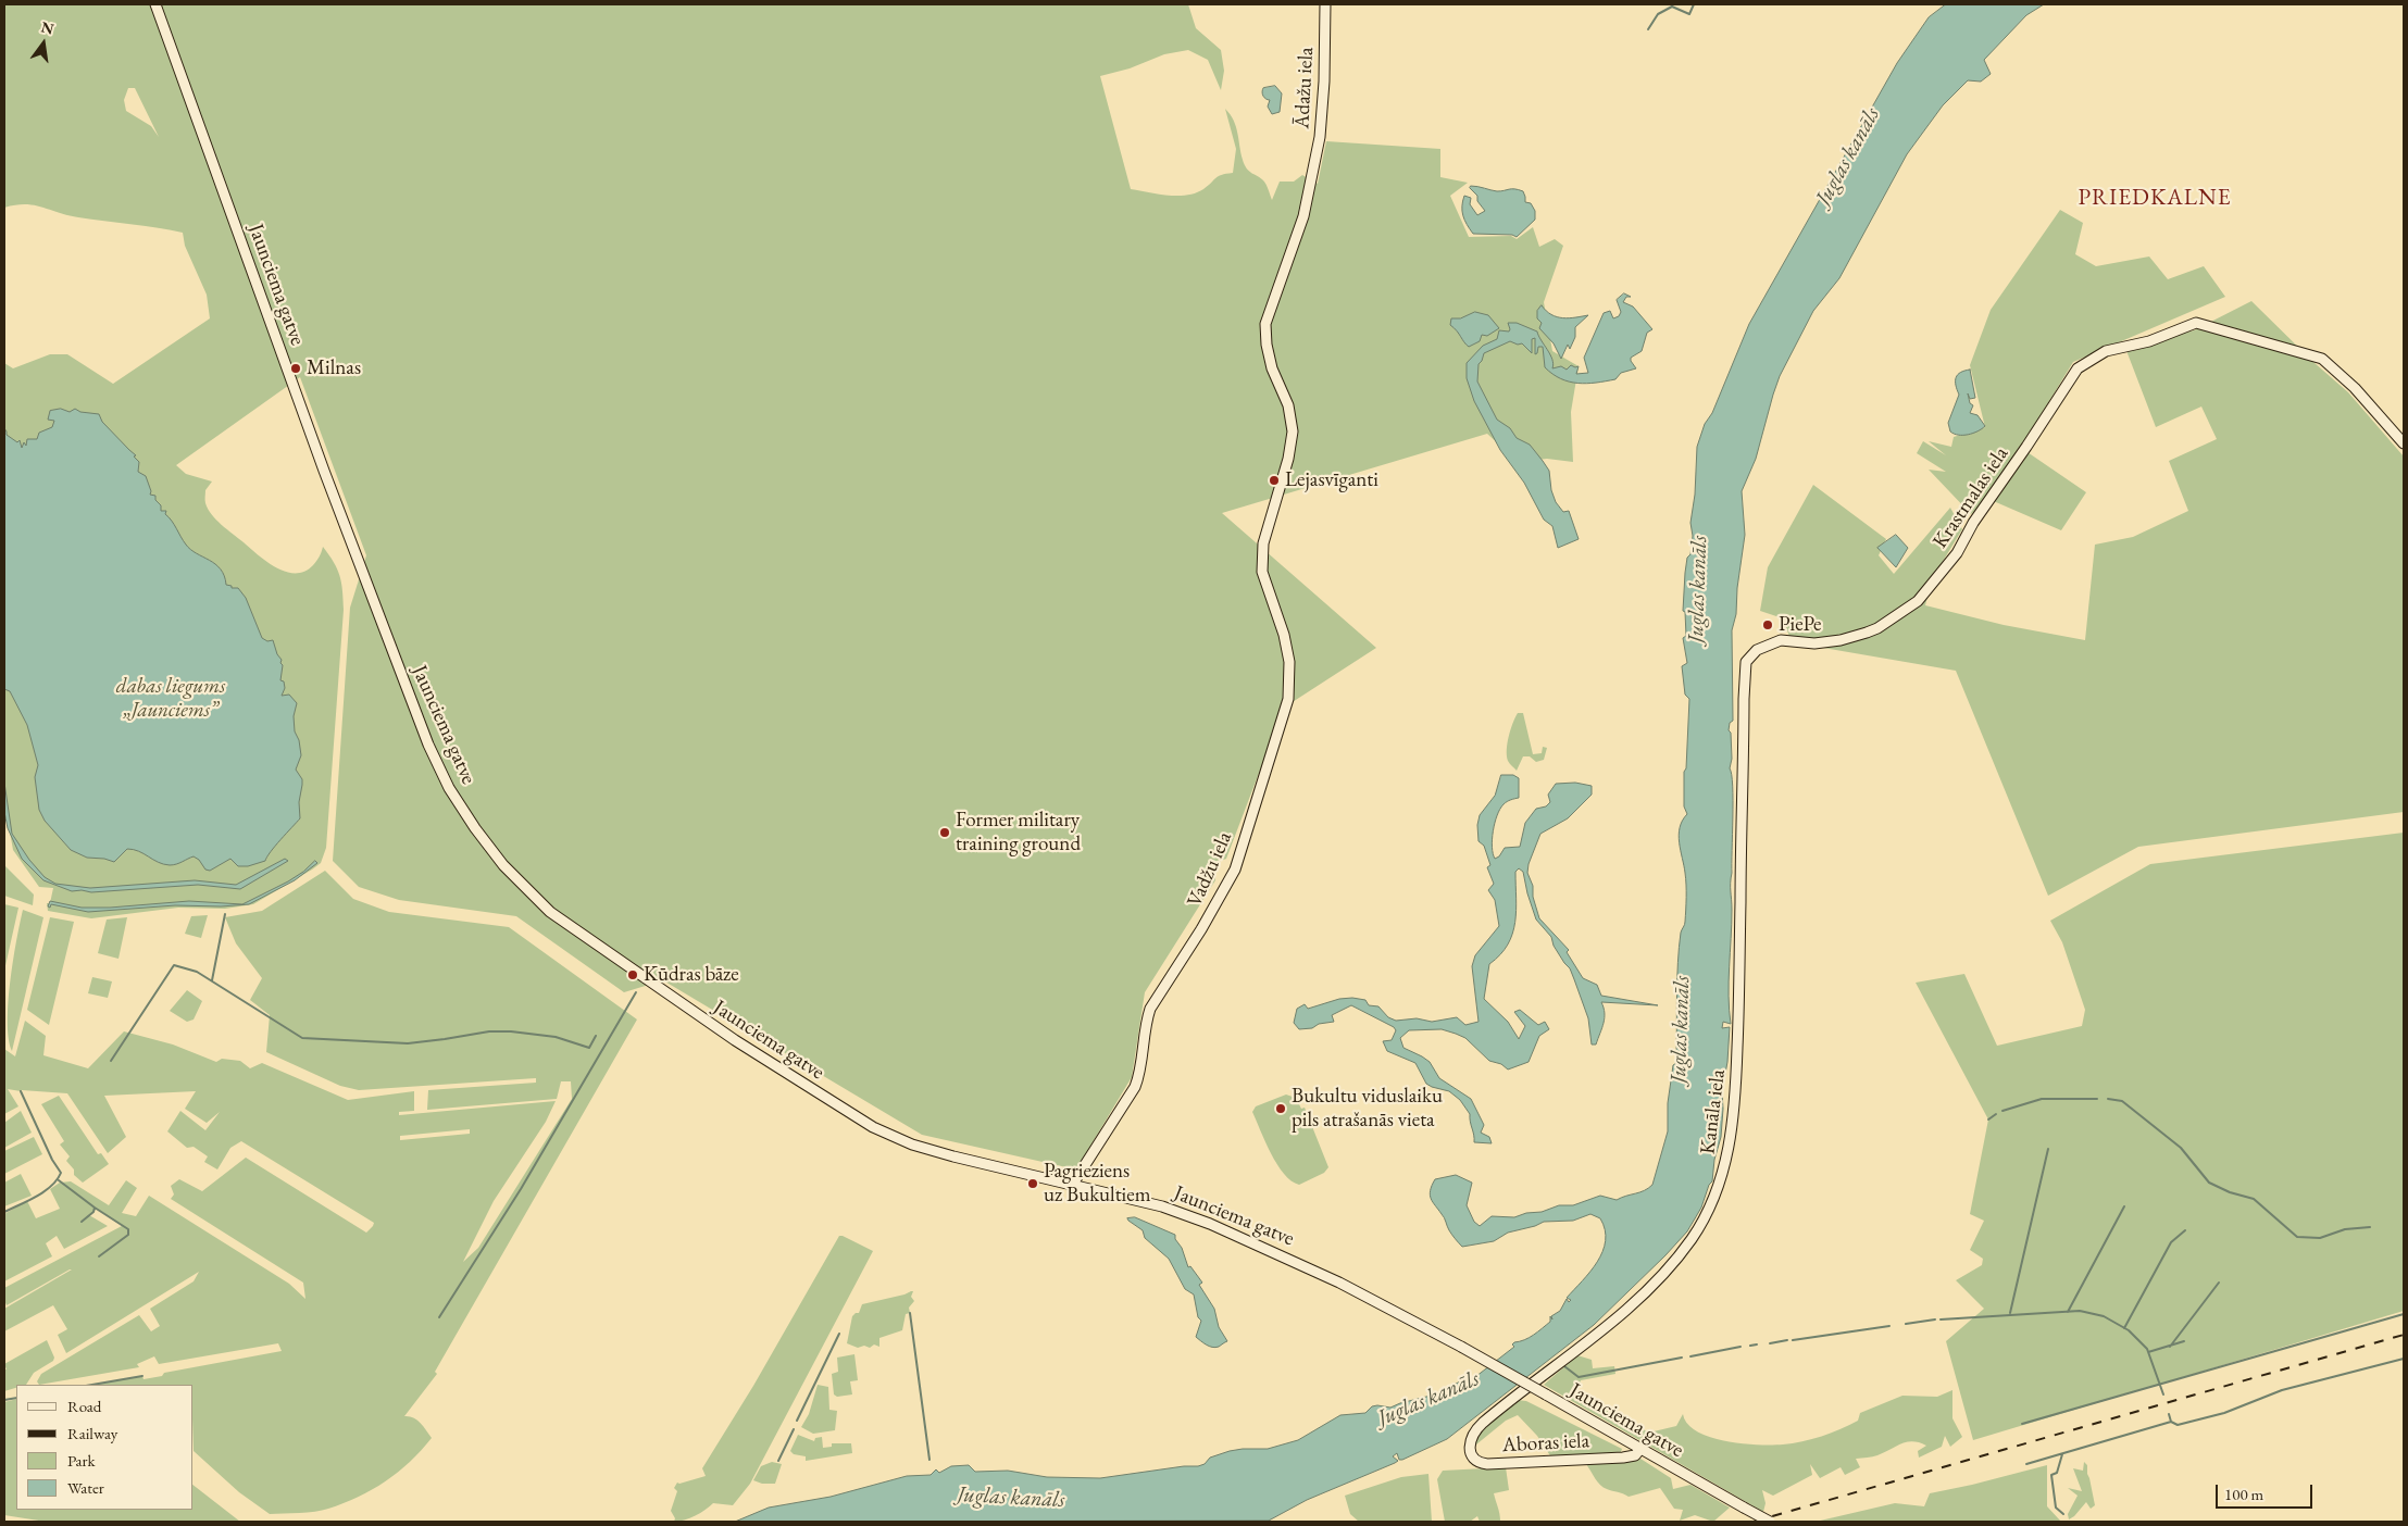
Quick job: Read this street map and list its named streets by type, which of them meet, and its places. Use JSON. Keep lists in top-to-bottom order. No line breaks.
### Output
{"streets":{"street":["Ādažu iela","Jaunciema gatve","Krastmalas iela","Vadžu iela","Kanāla iela","Aboras iela"]},"crossings":[["Ādažu iela","Vadžu iela"],["Jaunciema gatve","Vadžu iela"],["Jaunciema gatve","Aboras iela"],["Krastmalas iela","Kanāla iela"],["Kanāla iela","Aboras iela"]],"districts":["PRIEDKALNE"],"water":["Juglas kanāls"],"parks":["dabas liegums „Jaunciems”"],"places":["Milnas","Lejasvīganti","PiePe","Former military training ground","Kūdras bāze","Bukultu viduslaiku pils atrašanās vieta","Pagrieziens uz Bukultiem"],"legend":["Road","Railway","Park","Water"],"scale_bar":"100 m","north":"top"}
